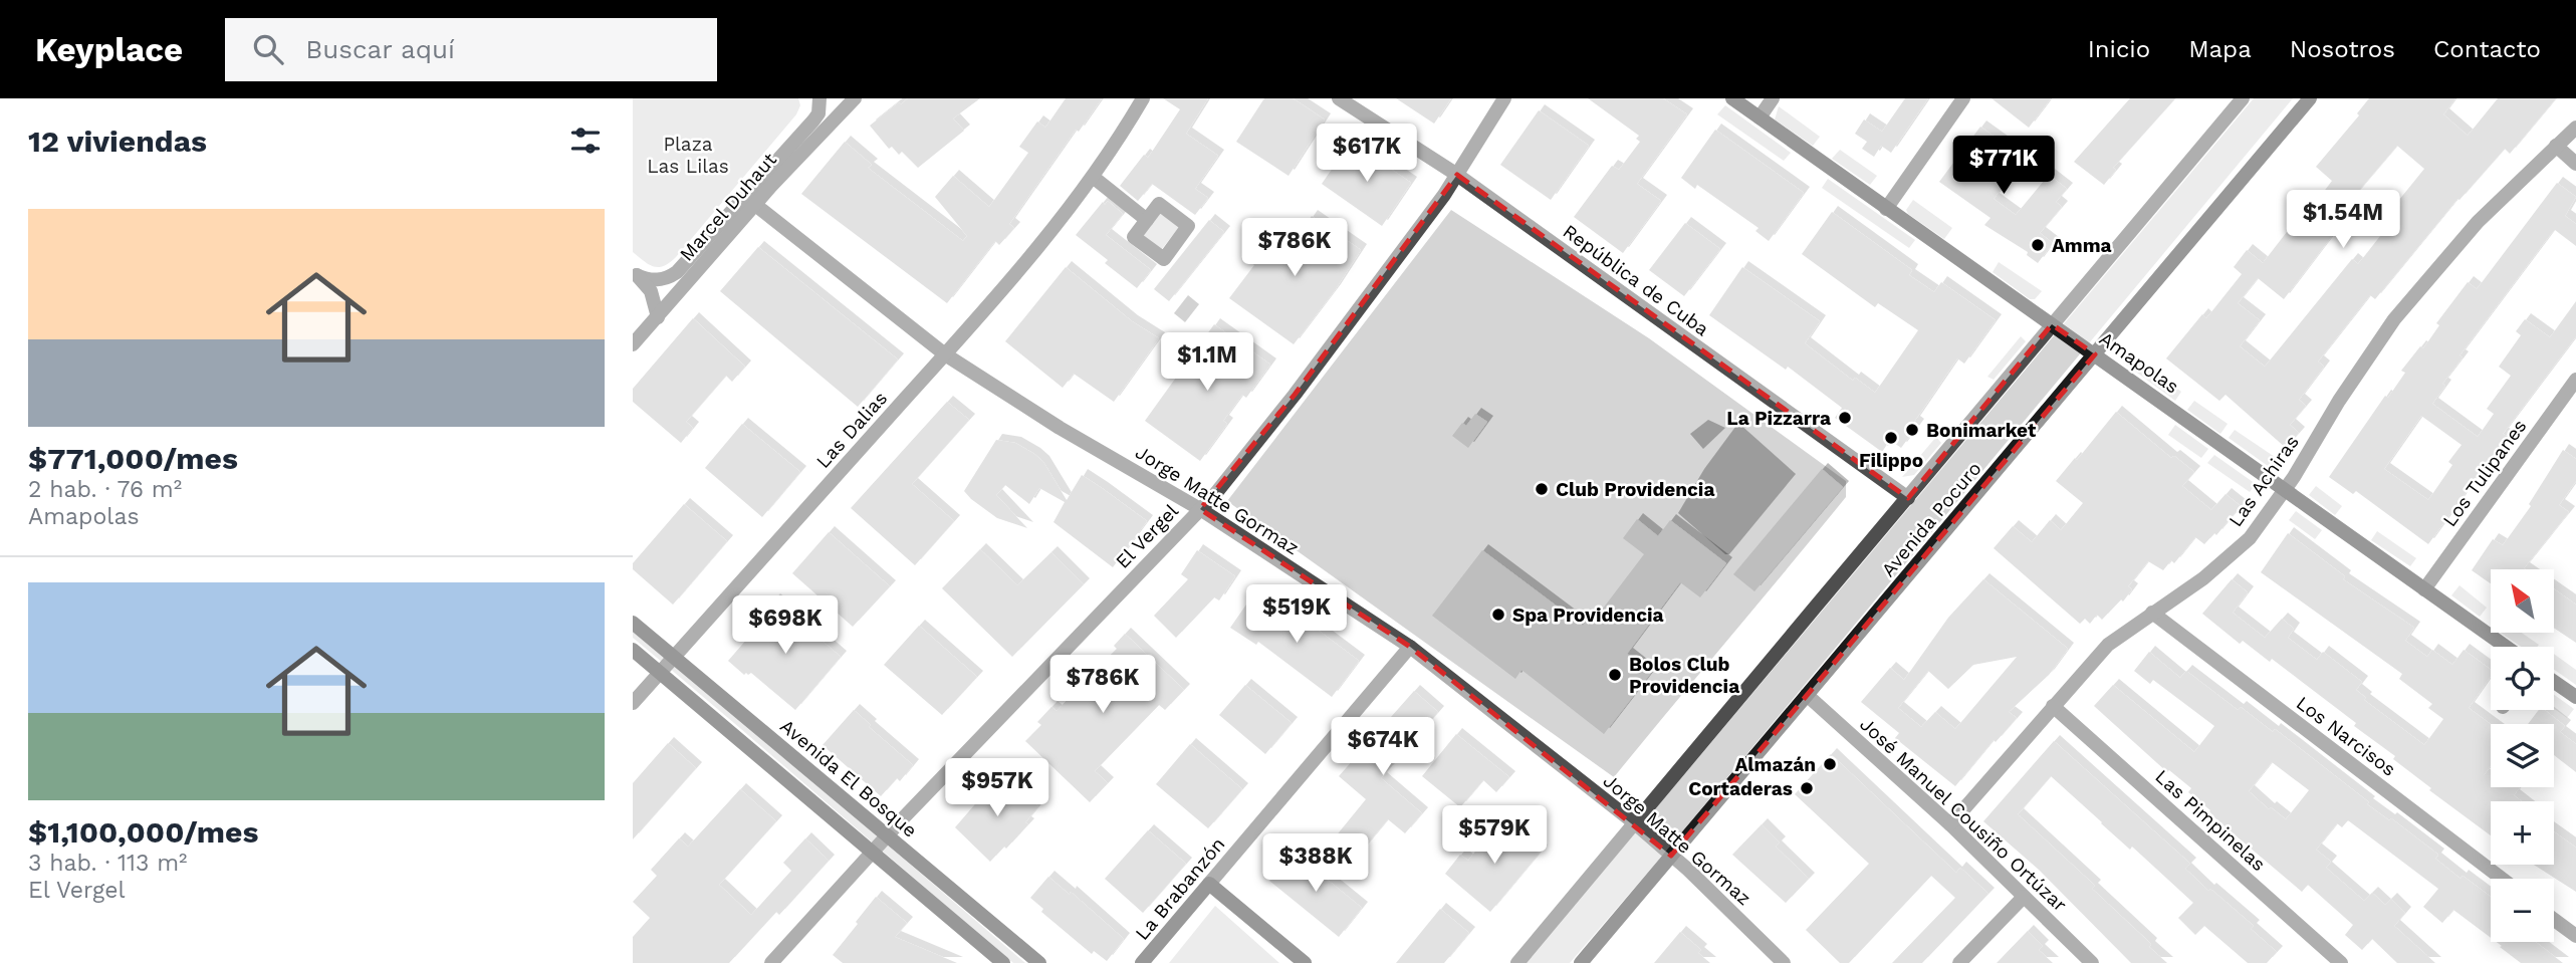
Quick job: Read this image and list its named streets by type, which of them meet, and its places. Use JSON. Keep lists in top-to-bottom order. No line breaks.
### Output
{"streets":{"street":["Marcel Duhaut","República de Cuba","Amapolas","Las Dalias","Los Tulipanes","Las Achiras","Jorge Matte Gormaz","Avenida Pocuro","El Vergel","Los Narcisos","Avenida El Bosque","José Manuel Cousiño Ortúzar","Las Pimpinelas","La Brabanzón"]},"crossings":[["Marcel Duhaut","Jorge Matte Gormaz"],["República de Cuba","Avenida Pocuro"],["República de Cuba","El Vergel"],["Amapolas","Los Tulipanes"],["Amapolas","Las Achiras"],["Amapolas","Avenida Pocuro"],["Las Dalias","Jorge Matte Gormaz"],["Las Dalias","Avenida El Bosque"],["Las Achiras","Los Narcisos"],["Las Achiras","José Manuel Cousiño Ortúzar"],["Las Achiras","Las Pimpinelas"],["Jorge Matte Gormaz","Avenida Pocuro"],["Jorge Matte Gormaz","El Vergel"],["Jorge Matte Gormaz","La Brabanzón"],["Avenida Pocuro","José Manuel Cousiño Ortúzar"],["El Vergel","Avenida El Bosque"]],"parks":["Plaza Las Lilas"],"places":["Amma","La Pizzarra","Bonimarket","Filippo","Club Providencia","Spa Providencia","Bolos Club Providencia","Almazán","Cortaderas"],"north":"top left","page":{"header":"Keyplace","search":"Buscar aquí","nav":["Inicio","Mapa","Nosotros","Contacto"],"heading":"12 viviendas","price":["$617K","$771K","$1.54M","$786K","$1.1M","$519K","$698K","$786K","$674K","$957K","$579K","$388K"],"list":[{"name":"$771,000/mes","note":"2 hab. · 76 m² · Amapolas"},{"name":"$1,100,000/mes","note":"3 hab. · 113 m² · El Vergel"}],"map_buttons":["+","−"]}}
